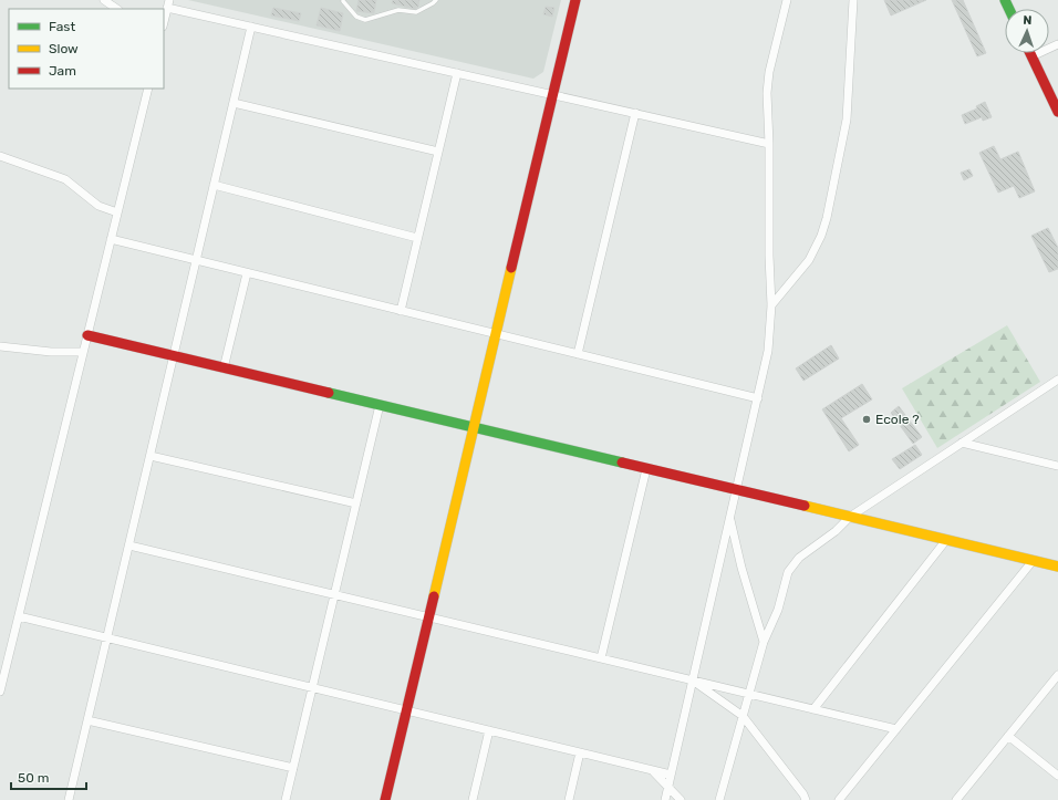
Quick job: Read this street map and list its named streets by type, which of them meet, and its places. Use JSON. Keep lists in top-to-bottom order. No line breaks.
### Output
{"places":["Ecole ?"],"legend":["Fast","Slow","Jam"],"scale_bar":"50 m","north":"top"}
